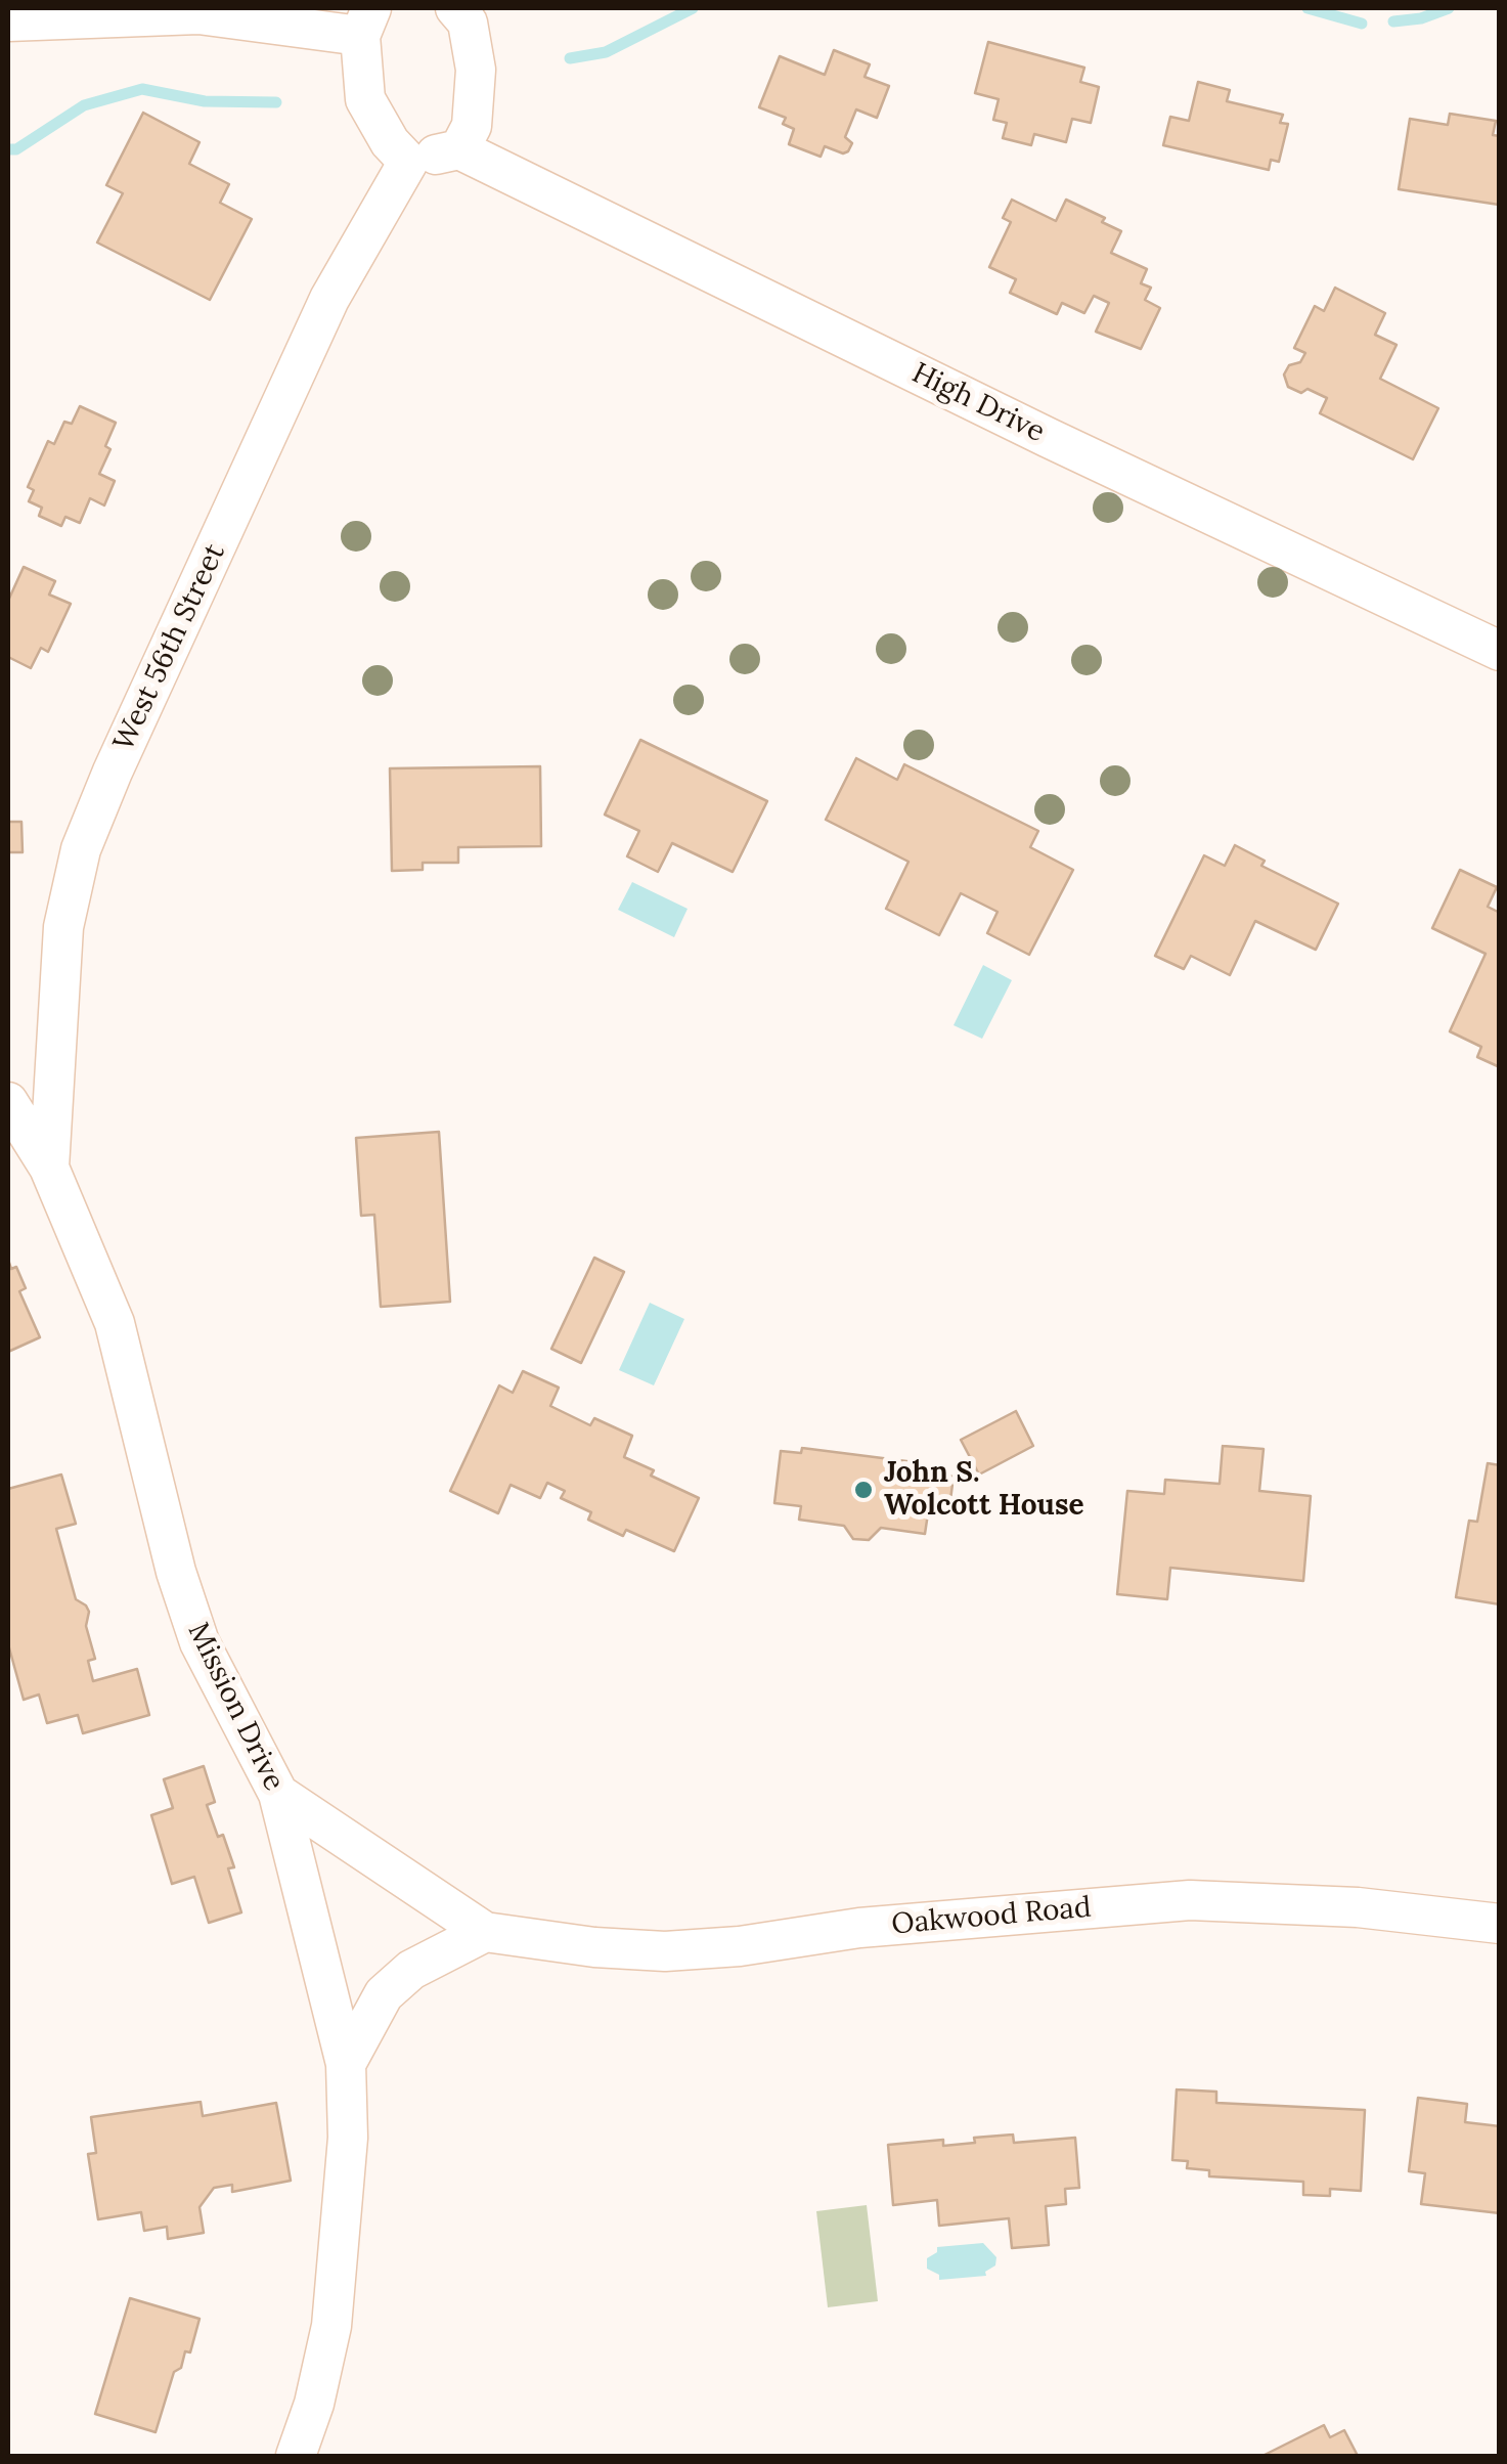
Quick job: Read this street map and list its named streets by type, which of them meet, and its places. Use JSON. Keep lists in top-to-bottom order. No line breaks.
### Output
{"streets":{"street":["High Drive","West 56th Street","Mission Drive","Oakwood Road"]},"crossings":[["West 56th Street","Mission Drive"],["Mission Drive","Oakwood Road"]],"places":["John S. Wolcott House"]}
